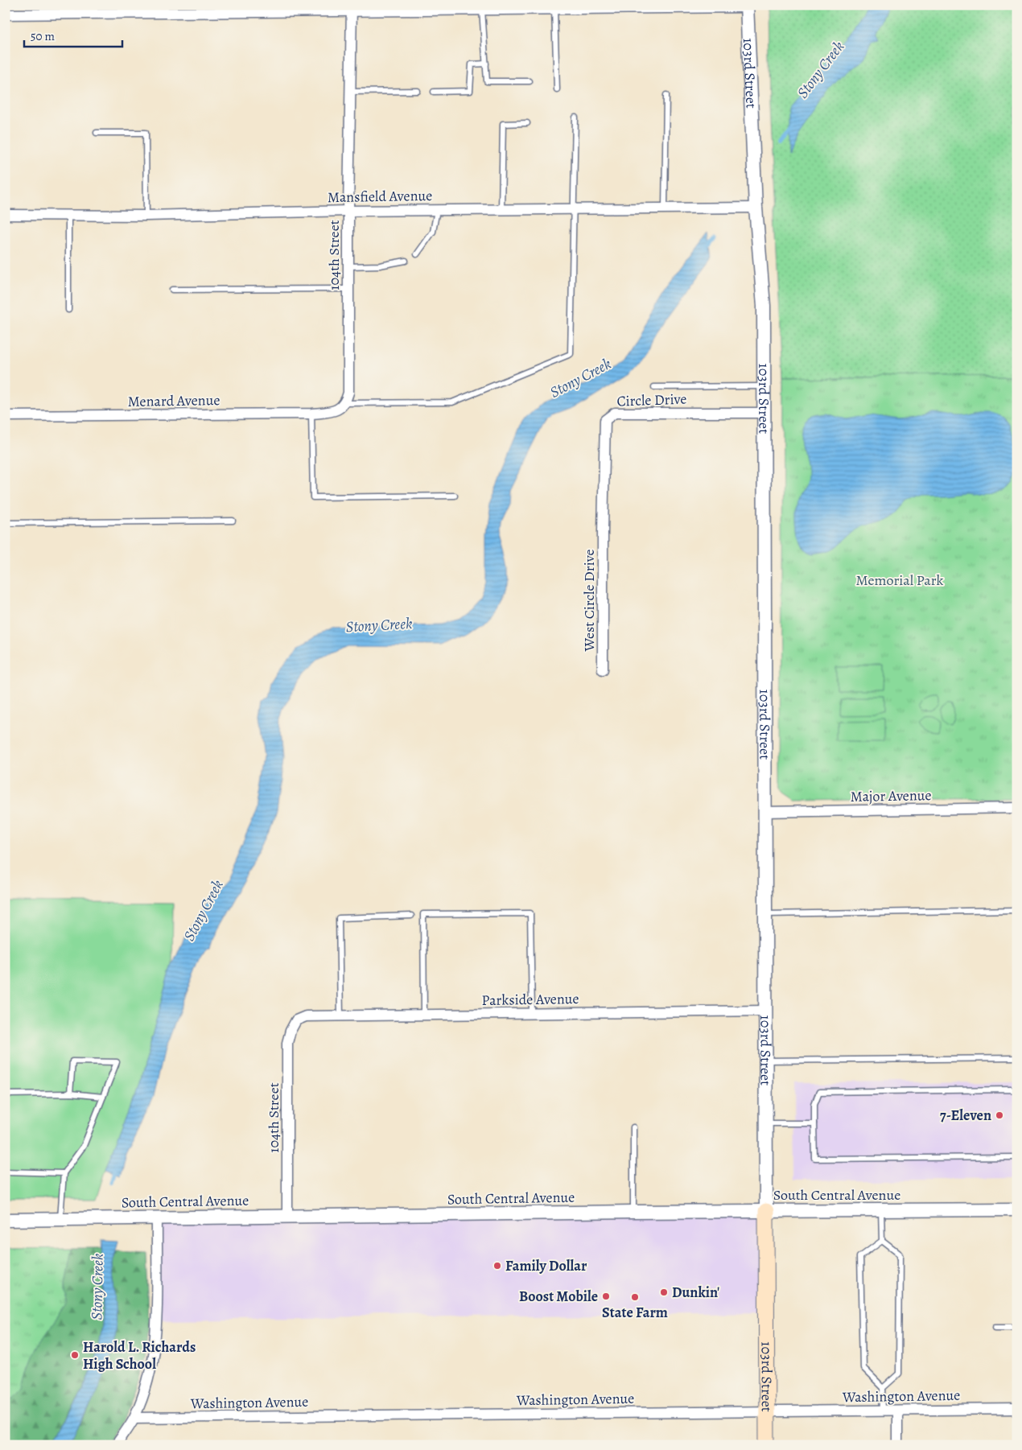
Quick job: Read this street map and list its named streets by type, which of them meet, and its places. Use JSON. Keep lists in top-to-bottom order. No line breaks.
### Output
{"streets":{"main road":["103rd Street"],"street":["Mansfield Avenue","104th Street","Circle Drive","Menard Avenue","West Circle Drive","Major Avenue","Parkside Avenue","South Central Avenue","Washington Avenue"]},"crossings":[["103rd Street","Mansfield Avenue"],["103rd Street","Circle Drive"],["103rd Street","Major Avenue"],["103rd Street","Parkside Avenue"],["103rd Street","South Central Avenue"],["103rd Street","Washington Avenue"],["Mansfield Avenue","104th Street"],["104th Street","Menard Avenue"],["104th Street","Parkside Avenue"],["104th Street","South Central Avenue"],["Circle Drive","West Circle Drive"]],"water":["Stony Creek"],"parks":["Memorial Park"],"places":["7-Eleven","Family Dollar","Dunkin'","Boost Mobile","State Farm","Harold L. Richards High School"],"scale_bar":"50 m"}
